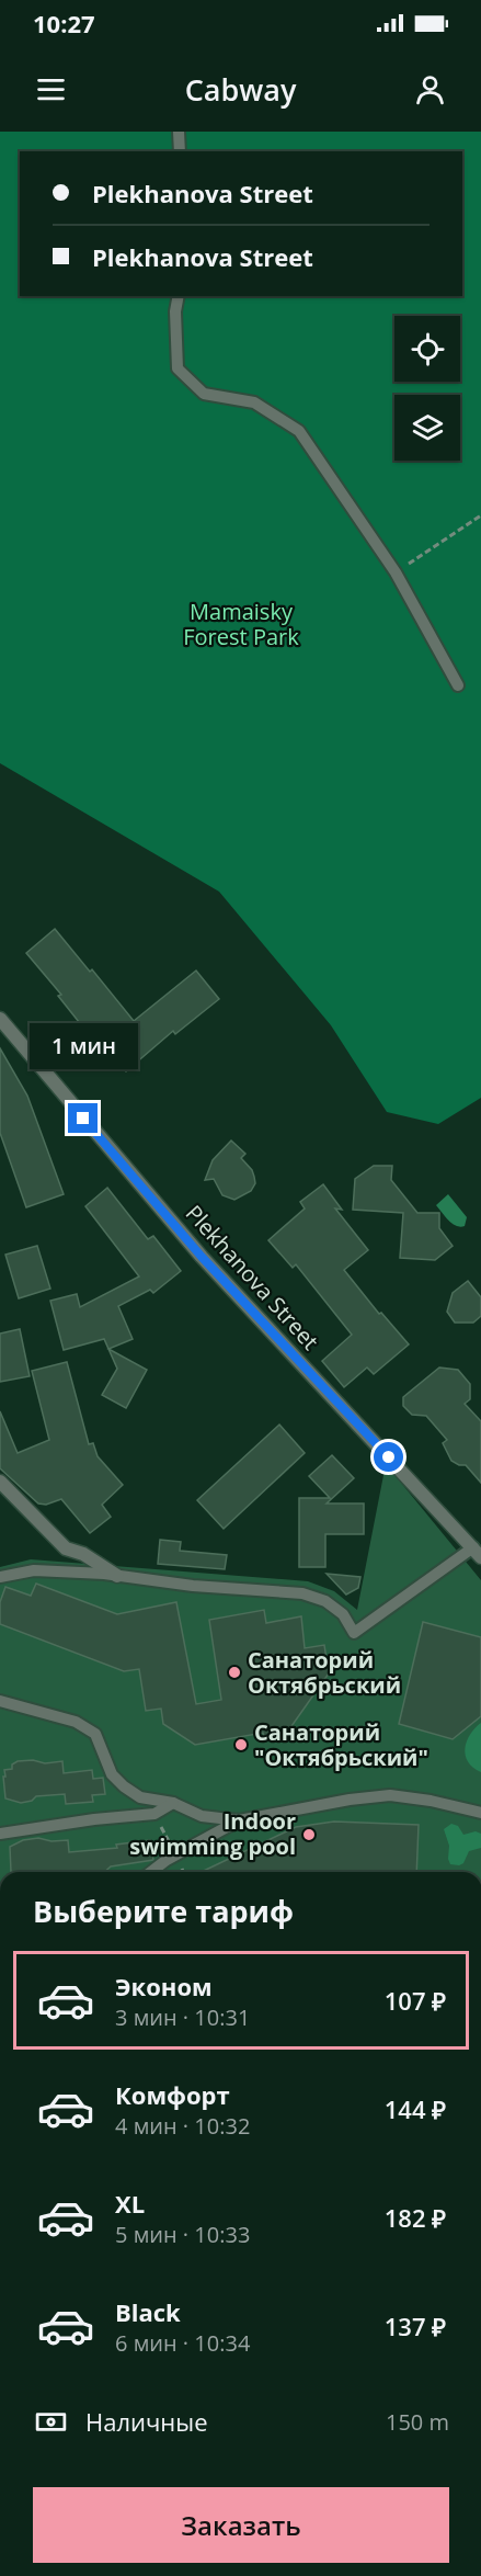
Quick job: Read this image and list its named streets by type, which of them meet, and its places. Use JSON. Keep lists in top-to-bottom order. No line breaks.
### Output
{"streets":{"street":["Plekhanova Street"]},"parks":["Mamaisky Forest Park"],"places":["Санаторий Октябрьский","Санаторий \"Октябрьский\"","Indoor swimming pool"],"page":{"status":"10:27","header":"Cabway","banner":["Plekhanova Street","Plekhanova Street"],"bubble":"1 мин","heading":"Выберите тариф","list":[{"name":"Эконом","note":"3 мин · 10:31","value":"107 ₽"},{"name":"Комфорт","note":"4 мин · 10:32","value":"144 ₽"},{"name":"XL","note":"5 мин · 10:33","value":"182 ₽"},{"name":"Black","note":"6 мин · 10:34","value":"137 ₽"}],"pay":["Наличные","150 m"],"buttons":"Заказать"}}
